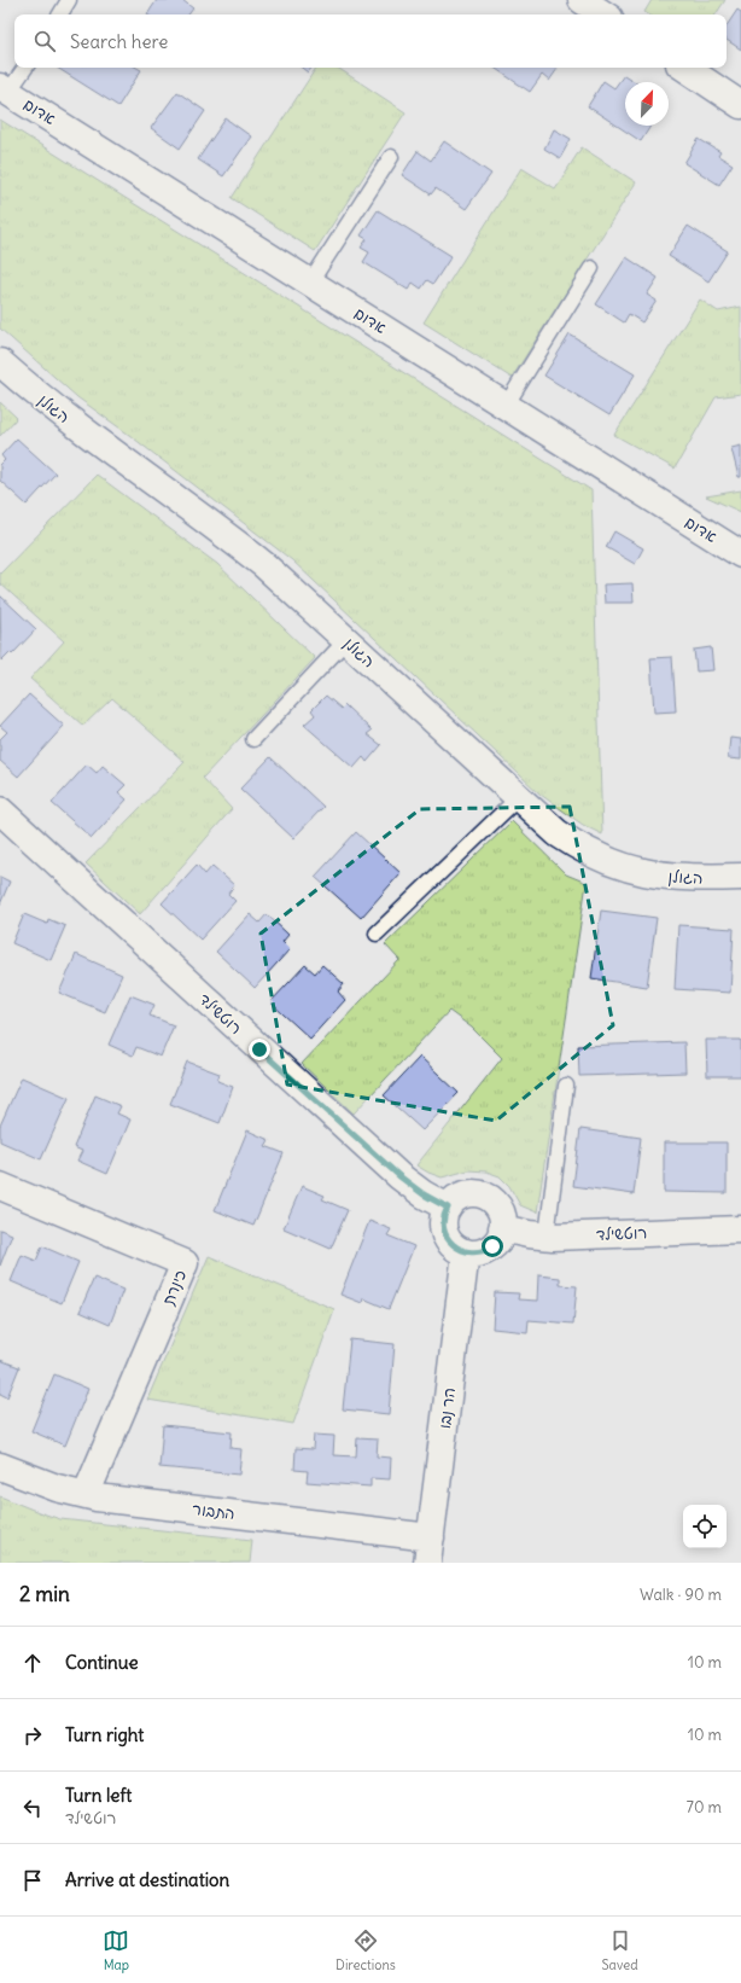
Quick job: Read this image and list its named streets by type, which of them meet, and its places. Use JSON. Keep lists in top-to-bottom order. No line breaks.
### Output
{"streets":{"street":["אדום","הגולן","רוטשילד","כינרת","הר נבו","התבור"]},"crossings":[["רוטשילד","הר נבו"],["כינרת","התבור"],["הר נבו","התבור"]],"north":"top right","page":{"search":"Search here","heading":["2 min","Walk · 90 m"],"list":[["Continue","10 m"],["Turn right","10 m"],["Turn left","רוטשילד","70 m"],"Arrive at destination"],"nav":["Map","Directions","Saved"]}}
